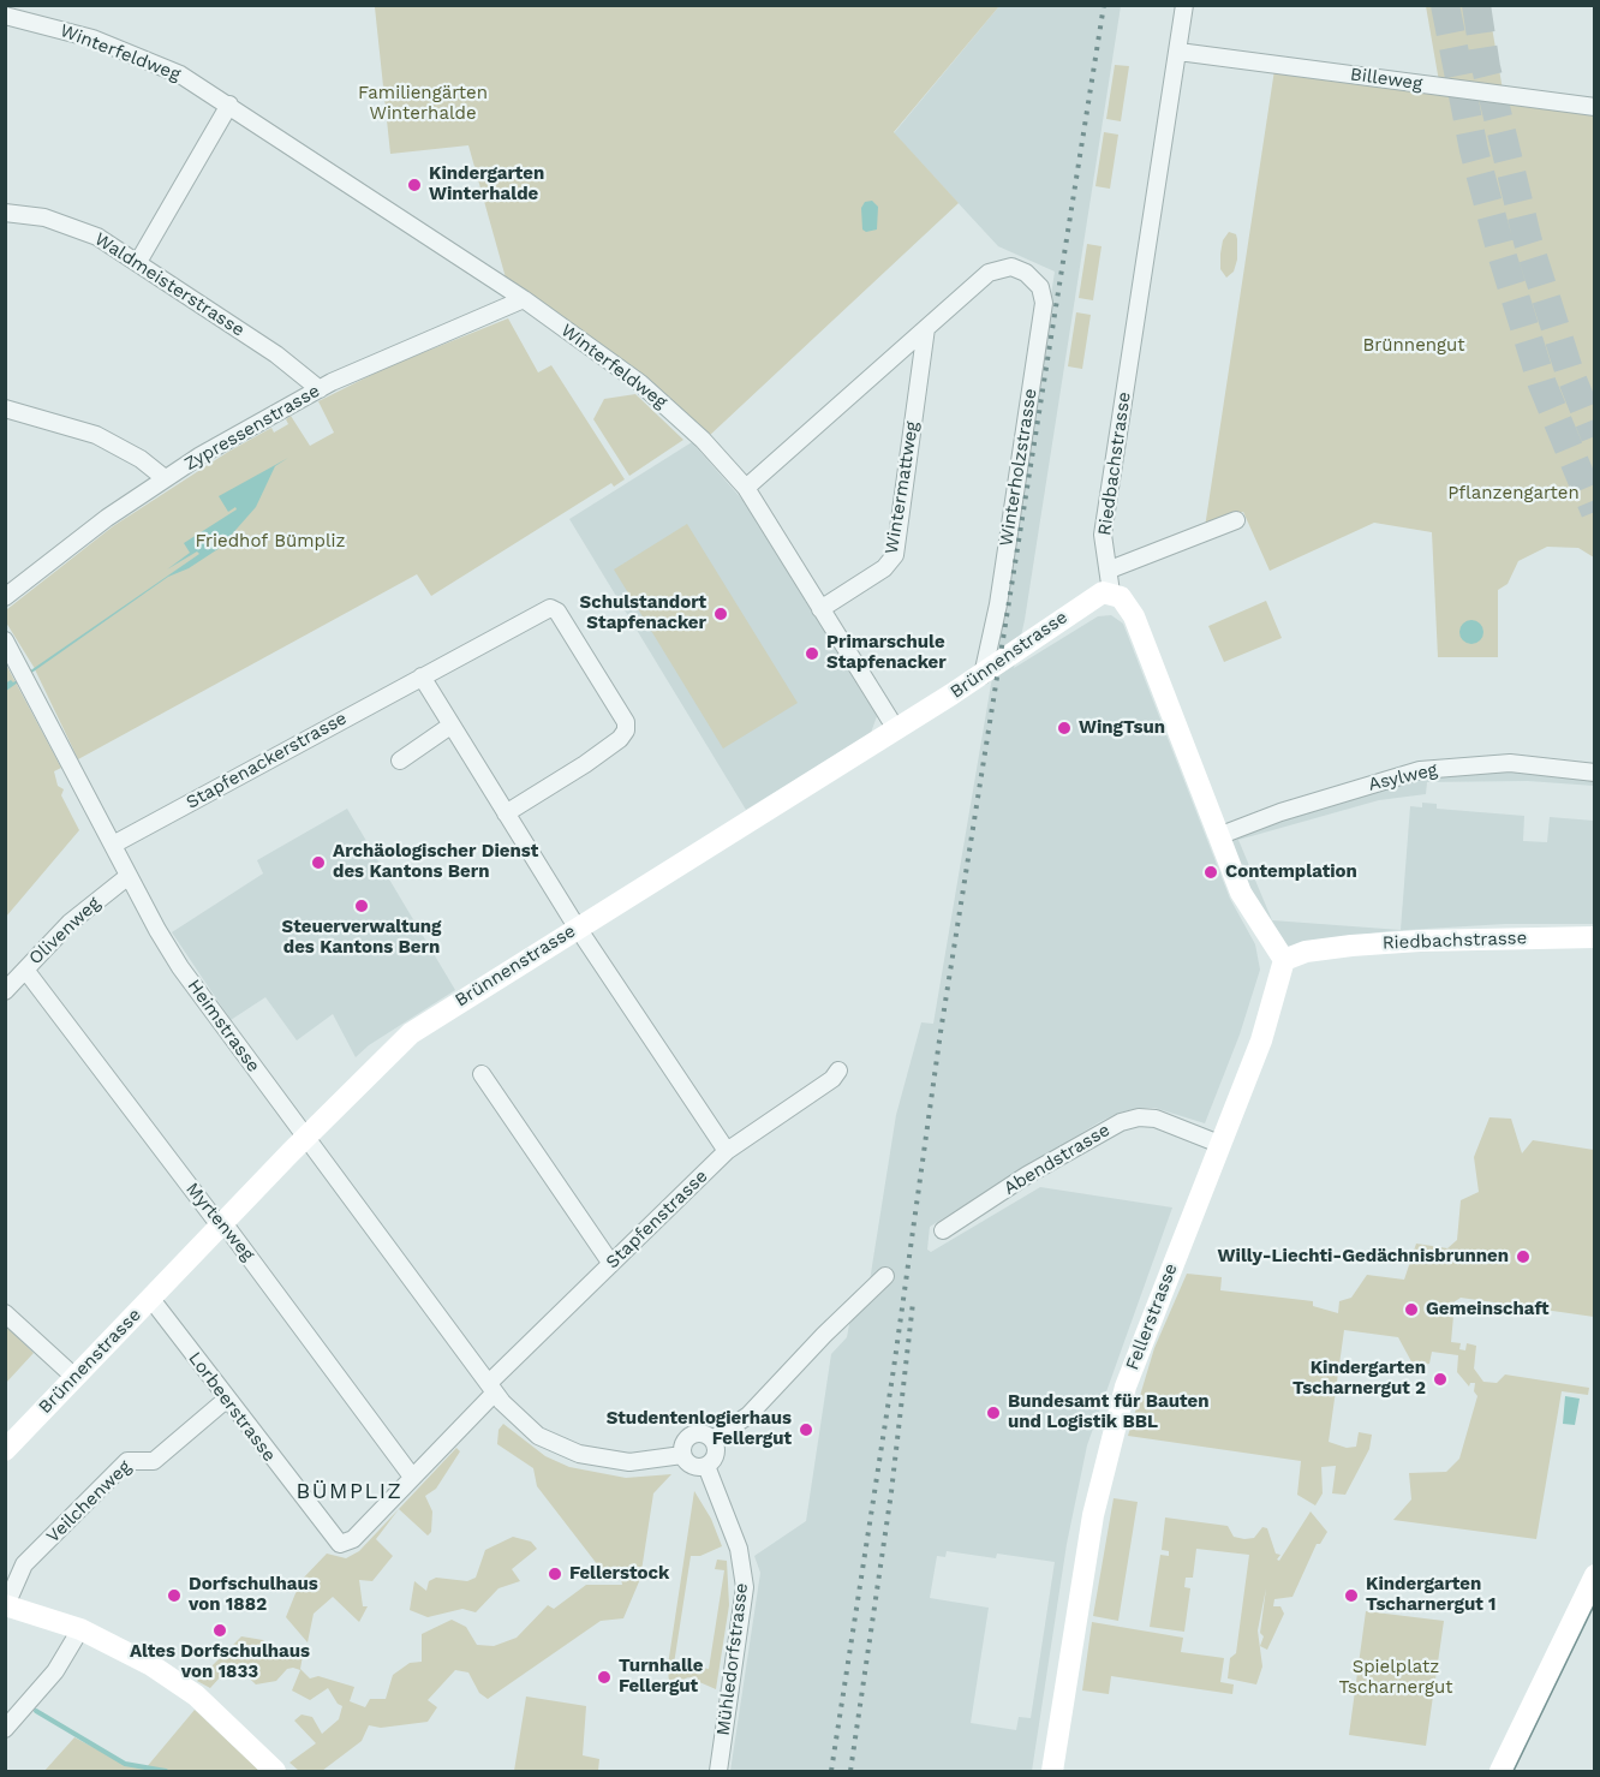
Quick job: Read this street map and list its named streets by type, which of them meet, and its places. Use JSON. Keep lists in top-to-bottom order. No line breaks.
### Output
{"streets":{"street":["Winterfeldweg","Billeweg","Waldmeisterstrasse","Zypressenstrasse","Riedbachstrasse","Winterholzstrasse","Wintermattweg","Brünnenstrasse","Stapfenackerstrasse","Asylweg","Olivenweg","Heimstrasse","Abendstrasse","Stapfenstrasse","Myrtenweg","Fellerstrasse","Lorbeerstrasse","Veilchenweg","Mühledorfstrasse"]},"crossings":[["Winterfeldweg","Zypressenstrasse"],["Winterfeldweg","Wintermattweg"],["Winterfeldweg","Brünnenstrasse"],["Billeweg","Riedbachstrasse"],["Waldmeisterstrasse","Zypressenstrasse"],["Riedbachstrasse","Brünnenstrasse"],["Riedbachstrasse","Fellerstrasse"],["Winterholzstrasse","Wintermattweg"],["Winterholzstrasse","Brünnenstrasse"],["Brünnenstrasse","Heimstrasse"],["Brünnenstrasse","Myrtenweg"],["Brünnenstrasse","Lorbeerstrasse"],["Stapfenackerstrasse","Heimstrasse"],["Olivenweg","Heimstrasse"],["Olivenweg","Myrtenweg"],["Heimstrasse","Stapfenstrasse"],["Abendstrasse","Fellerstrasse"],["Stapfenstrasse","Myrtenweg"],["Stapfenstrasse","Lorbeerstrasse"],["Lorbeerstrasse","Veilchenweg"]],"districts":["BÜMPLIZ"],"parks":["Familiengärten Winterhalde","Brünnengut","Pflanzengarten","Friedhof Bümpliz","Spielplatz Tscharnergut"],"places":["Kindergarten Winterhalde","Schulstandort Stapfenacker","Primarschule Stapfenacker","WingTsun","Archäologischer Dienst des Kantons Bern","Contemplation","Steuerverwaltung des Kantons Bern","Willy-Liechti-Gedächnisbrunnen","Gemeinschaft","Kindergarten Tscharnergut 2","Bundesamt für Bauten und Logistik BBL","Studentenlogierhaus Fellergut","Fellerstock","Dorfschulhaus von 1882","Kindergarten Tscharnergut 1","Altes Dorfschulhaus von 1833","Turnhalle Fellergut"]}
